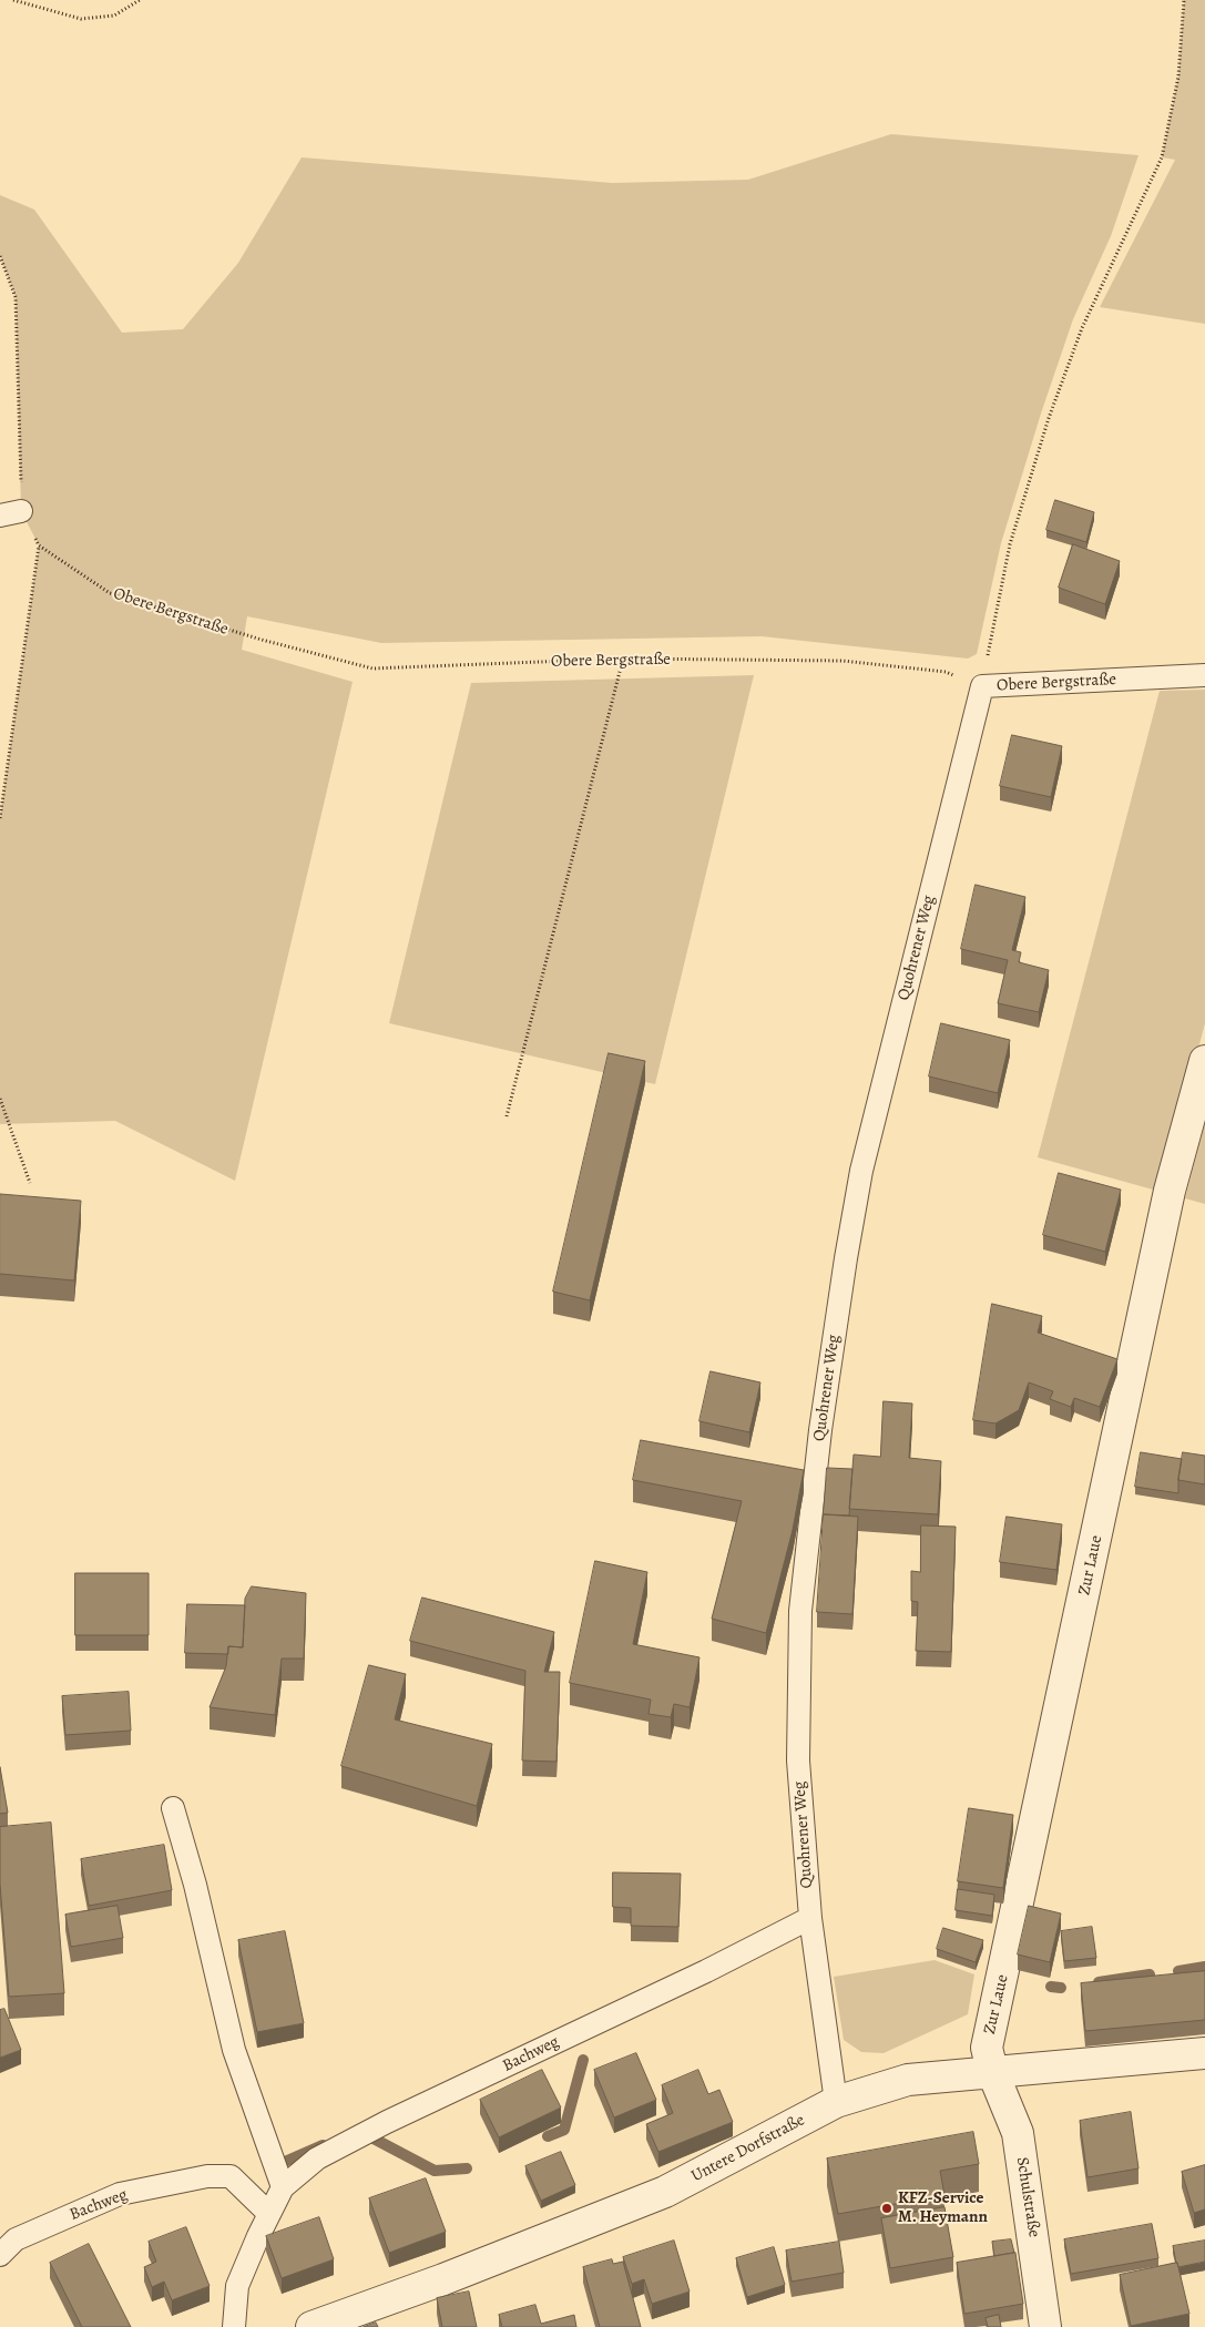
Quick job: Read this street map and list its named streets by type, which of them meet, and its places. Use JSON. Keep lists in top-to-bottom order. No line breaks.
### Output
{"streets":{"street":["Zur Laue","Untere Dorfstraße","Schulstraße"],"lane":["Obere Bergstraße","Quohrener Weg","Bachweg"]},"crossings":[["Obere Bergstraße","Quohrener Weg"],["Quohrener Weg","Bachweg"],["Quohrener Weg","Untere Dorfstraße"],["Zur Laue","Untere Dorfstraße"],["Zur Laue","Schulstraße"],["Untere Dorfstraße","Schulstraße"]],"places":["KFZ-Service M. Heymann"]}
